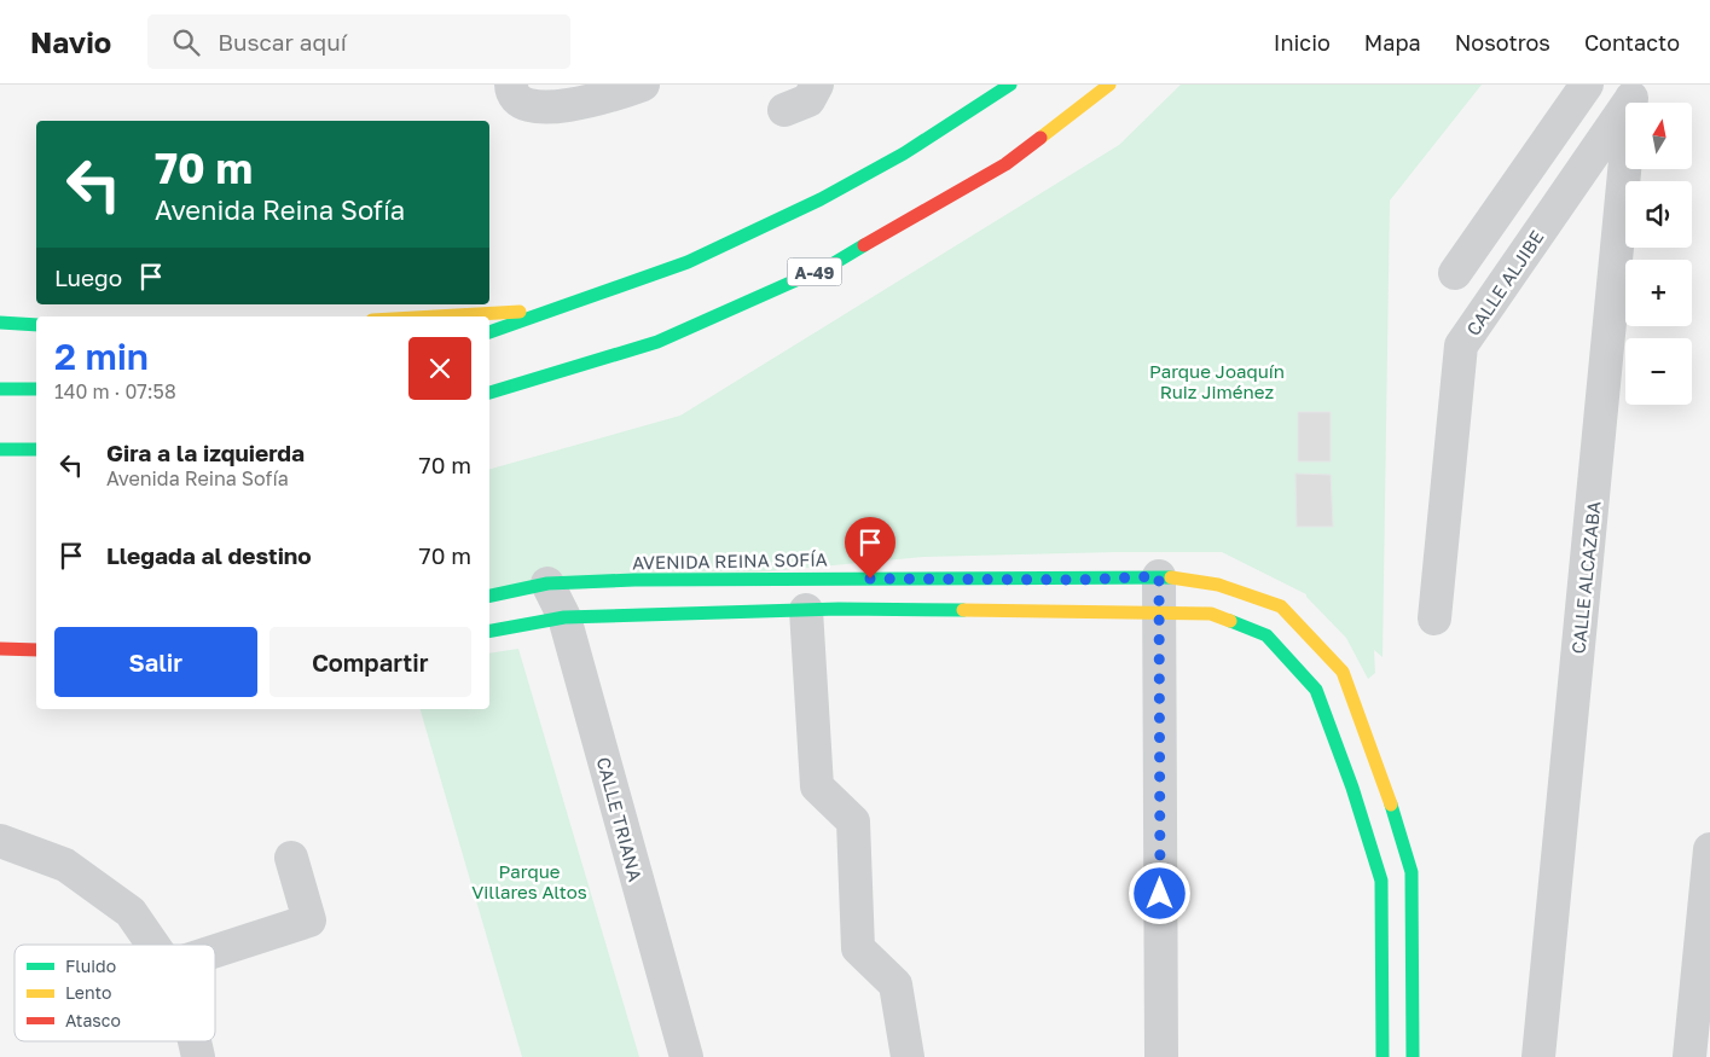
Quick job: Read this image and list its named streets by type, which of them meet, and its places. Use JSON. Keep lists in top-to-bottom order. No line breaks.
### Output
{"streets":{"main road":["A-49","AVENIDA REINA SOFÍA"],"street":["CALLE ALJIBE","CALLE ALCAZABA","CALLE TRIANA"]},"crossings":[["CALLE ALJIBE","CALLE ALCAZABA"],["AVENIDA REINA SOFÍA","CALLE TRIANA"]],"parks":["Parque Joaquín Ruiz Jiménez","Parque Villares Altos"],"legend":["Fluido","Lento","Atasco"],"north":"top","page":{"header":"Navio","search":"Buscar aquí","nav":["Inicio","Mapa","Nosotros","Contacto"],"map_buttons":["+","−"],"turn":["70 m","Avenida Reina Sofía"],"then":"Luego","heading":["2 min","140 m · 07:58"],"list":[{"name":"Gira a la izquierda","note":"Avenida Reina Sofía","value":"70 m"},{"name":"Llegada al destino","value":"70 m"}],"buttons":["Salir","Compartir"]}}
